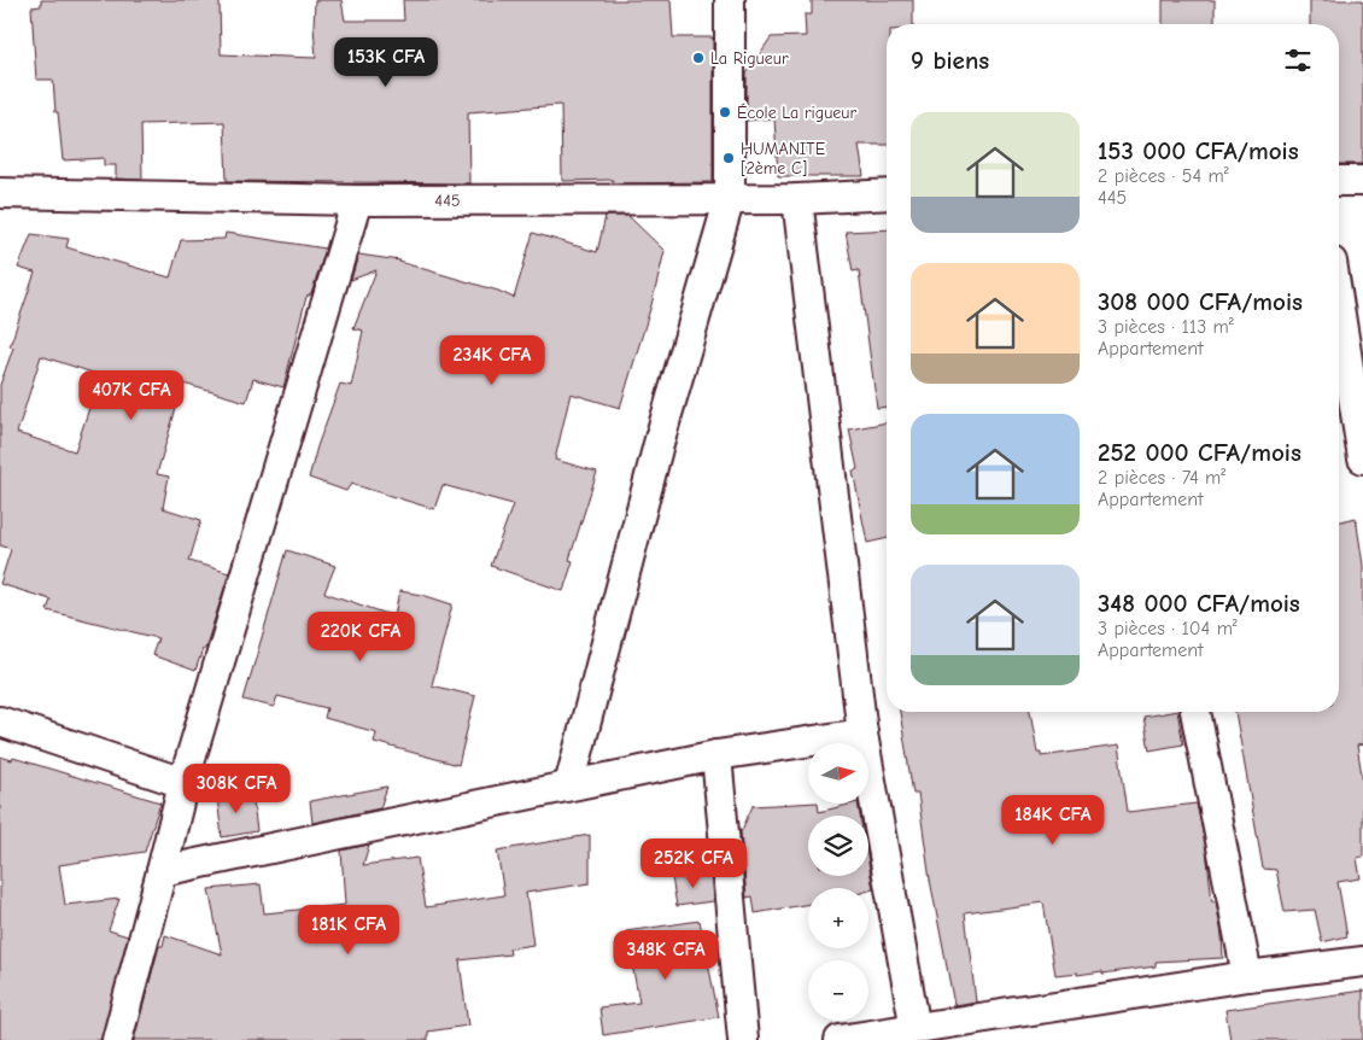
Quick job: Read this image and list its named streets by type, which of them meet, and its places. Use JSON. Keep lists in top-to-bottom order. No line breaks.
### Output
{"streets":{"street":["445"]},"places":["La Rigueur","École La rigueur","HUMANITE [2ème C]"],"north":"right","page":{"heading":"9 biens","price":["153K CFA","234K CFA","407K CFA","220K CFA","308K CFA","184K CFA","252K CFA","181K CFA","348K CFA"],"list":[{"name":"153 000 CFA/mois","note":"2 pièces · 54 m² · 445"},{"name":"308 000 CFA/mois","note":"3 pièces · 113 m² · Appartement"},{"name":"252 000 CFA/mois","note":"2 pièces · 74 m² · Appartement"},{"name":"348 000 CFA/mois","note":"3 pièces · 104 m² · Appartement"}],"map_buttons":["+","−"]}}
